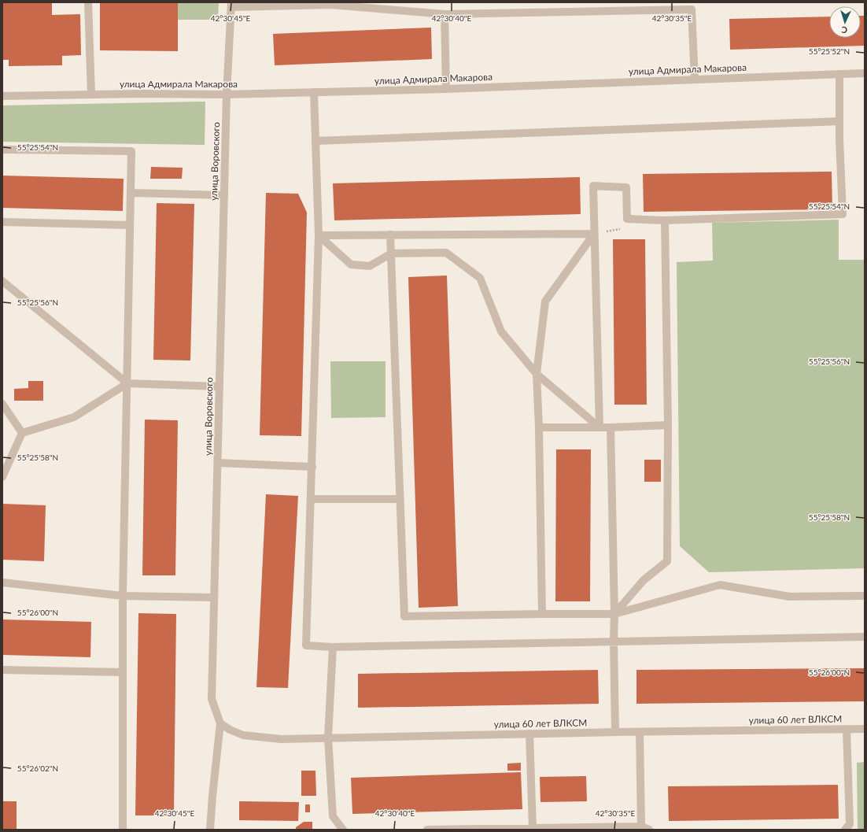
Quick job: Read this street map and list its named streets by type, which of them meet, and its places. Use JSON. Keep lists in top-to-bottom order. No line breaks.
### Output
{"streets":{"street":["улица Адмирала Макарова","улица Воровского","улица 60 лет ВЛКСМ"]},"crossings":[["улица Адмирала Макарова","улица Воровского"],["улица Воровского","улица 60 лет ВЛКСМ"]],"north":"bottom","coordinates":["42°30'45\"E","42°30'40\"E","42°30'35\"E","55°25'52\"N","55°25'54\"N","55°25'56\"N","55°25'58\"N","55°26'00\"N","55°26'02\"N"]}
